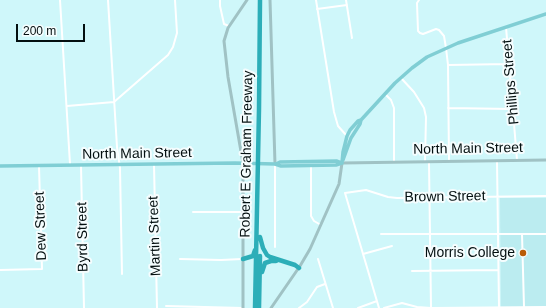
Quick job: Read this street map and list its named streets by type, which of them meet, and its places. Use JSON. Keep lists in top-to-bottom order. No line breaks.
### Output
{"streets":{"highway":["Robert E Graham Freeway"],"main road":["North Main Street"],"street":["Phillips Street","Brown Street","Dew Street","Martin Street","Byrd Street"]},"crossings":[["Phillips Street","North Main Street"],["North Main Street","Dew Street"],["North Main Street","Martin Street"],["North Main Street","Byrd Street"]],"places":["Morris College"],"scale_bar":"200 m"}
